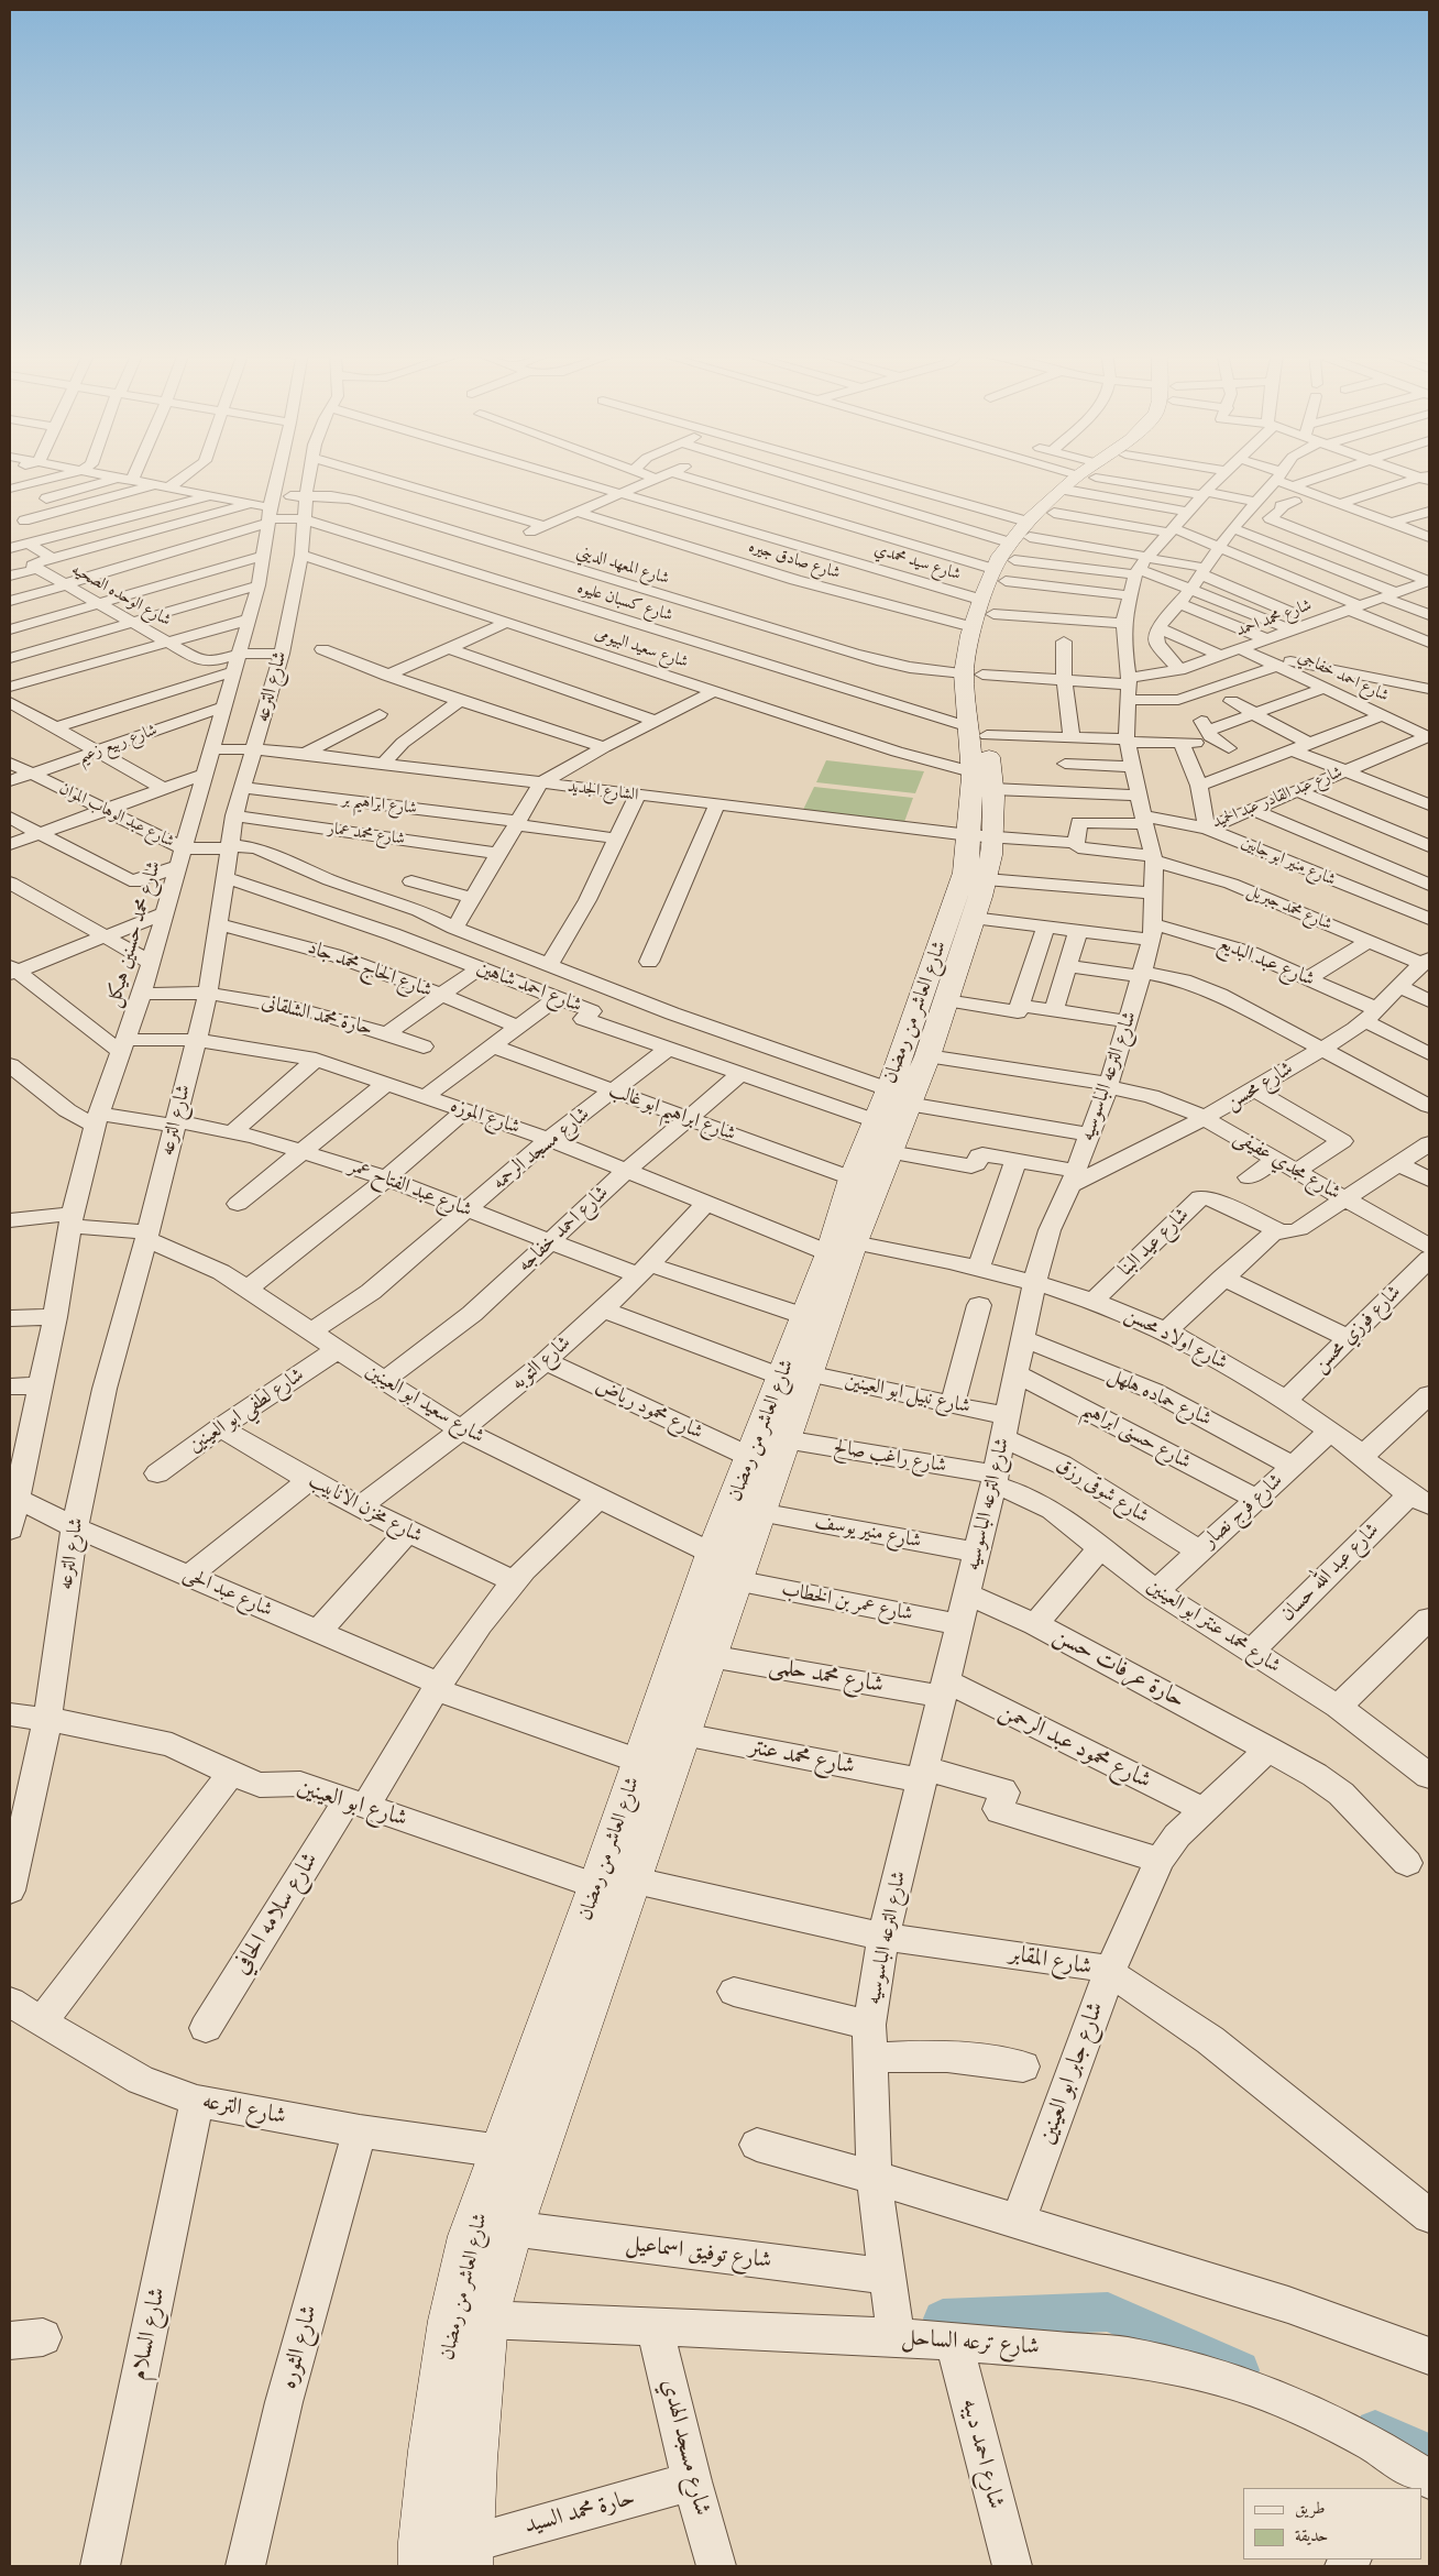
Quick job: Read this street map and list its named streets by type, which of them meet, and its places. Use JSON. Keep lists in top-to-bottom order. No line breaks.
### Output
{"streets":{"main road":["شارع العاشر من رمضان"],"street":["شارع صادق جيره","شارع سيد محمدي","شارع المعهد الديني","شارع الوحده الصحيه","شارع كسبان عليوه","شارع محمد احمد","شارع سعيد البيومى","شارع احمد خفاجي","شارع الترعه","شارع ربيع زعيم","الشارع الجديد","شارع عبد القادر عبد الحميد","شارع ابراهيم بر","شارع عبد الوهاب الموان","شارع محمد عمار","شارع منير ابو جابين","شارع محمد جبريل","شارع محمد حسنين هيكل","شارع عبد البديع","شارع الحاج محمد جاد","شارع احمد شاهين","حارة محمد الشلقانى","شارع الترعه الباسوسيه","شارع محسن","شارع ابراهيم ابو غالب","شارع الموزه","شارع مسجد الرحمه","شارع مجدي عفيفى","شارع عبد الفتاح عمر","شارع احمد خفاجه","شارع عيد البنا","شارع فوزي محسن","شارع اولاد محسن","شارع التوبه","شارع نبيل ابو العينين","شارع حماده هلهل","شارع سعيد ابو العينين","شارع محمود رياض","شارع لطفي ابو العينين","شارع حسنى ابراهيم","شارع راغب صالح","شارع شوقى رزق","شارع مخزن الانابيب","شارع فرج نصار","شارع منير يوسف","شارع عبد الله حسان","شارع عبد الحى","شارع عمر بن الخطاب","شارع محمد عنتر ابو العينين","حارة عرفات حسن","شارع محمد حلمى","شارع محمود عبد الرحمن","شارع محمد عنتر","شارع ابو العينين","شارع سلامه الحافي","شارع المقابر","شارع جابر ابو العينين","شارع توفيق اسماعيل","شارع السلام","شارع ترعه الساحل","شارع الثوره","شارع مسجد الهدي","شارع احمد ديبه","حارة محمد السيد"]},"crossings":[["شارع صادق جيره","شارع سيد محمدي"],["شارع صادق جيره","شارع العاشر من رمضان"],["شارع سيد محمدي","شارع العاشر من رمضان"],["شارع المعهد الديني","شارع كسبان عليوه"],["شارع المعهد الديني","شارع محمد احمد"],["شارع المعهد الديني","شارع الترعه"],["شارع المعهد الديني","شارع محمد حسنين هيكل"],["شارع المعهد الديني","شارع العاشر من رمضان"],["شارع الوحده الصحيه","شارع محمد حسنين هيكل"],["شارع كسبان عليوه","شارع الترعه"],["شارع كسبان عليوه","شارع محمد حسنين هيكل"],["شارع كسبان عليوه","شارع العاشر من رمضان"],["شارع كسبان عليوه","شارع الترعه الباسوسيه"],["شارع محمد احمد","شارع احمد خفاجي"],["شارع محمد احمد","شارع العاشر من رمضان"],["شارع محمد احمد","شارع الترعه الباسوسيه"],["شارع سعيد البيومى","شارع الترعه"],["شارع سعيد البيومى","شارع منير ابو جابين"],["شارع سعيد البيومى","شارع العاشر من رمضان"],["شارع سعيد البيومى","شارع الترعه الباسوسيه"],["شارع احمد خفاجي","شارع عبد القادر عبد الحميد"],["شارع الترعه","الشارع الجديد"],["شارع الترعه","شارع ابراهيم بر"],["شارع الترعه","شارع عبد الوهاب الموان"],["شارع الترعه","شارع محمد عمار"],["شارع الترعه","شارع الحاج محمد جاد"],["شارع الترعه","شارع احمد شاهين"],["شارع الترعه","شارع العاشر من رمضان"],["شارع الترعه","حارة محمد الشلقانى"],["شارع الترعه","شارع الموزه"],["شارع الترعه","شارع عبد الفتاح عمر"],["شارع الترعه","شارع سعيد ابو العينين"],["شارع الترعه","شارع عبد الحى"],["شارع الترعه","شارع ابو العينين"],["شارع الترعه","شارع السلام"],["شارع الترعه","شارع الثوره"],["شارع ربيع زعيم","شارع عبد الوهاب الموان"],["شارع ربيع زعيم","شارع محمد حسنين هيكل"],["الشارع الجديد","شارع محمد جبريل"],["الشارع الجديد","شارع محمد حسنين هيكل"],["الشارع الجديد","شارع العاشر من رمضان"],["شارع عبد القادر عبد الحميد","شارع منير ابو جابين"],["شارع عبد الوهاب الموان","شارع محمد حسنين هيكل"],["شارع عبد الوهاب الموان","شارع العاشر من رمضان"],["شارع عبد الوهاب الموان","شارع الترعه الباسوسيه"],["شارع منير ابو جابين","شارع الترعه الباسوسيه"],["شارع محمد جبريل","شارع الترعه الباسوسيه"],["شارع محمد جبريل","شارع محسن"],["شارع محمد حسنين هيكل","حارة محمد الشلقانى"],["شارع محمد حسنين هيكل","شارع الموزه"],["شارع محمد حسنين هيكل","شارع عبد الفتاح عمر"],["شارع محمد حسنين هيكل","شارع سعيد ابو العينين"],["شارع محمد حسنين هيكل","شارع عبد الحى"],["شارع عبد البديع","شارع العاشر من رمضان"],["شارع عبد البديع","شارع الترعه الباسوسيه"],["شارع عبد البديع","شارع محسن"],["شارع احمد شاهين","شارع العاشر من رمضان"],["شارع احمد شاهين","شارع مسجد الرحمه"],["شارع احمد شاهين","شارع احمد خفاجه"],["شارع العاشر من رمضان","شارع ابراهيم ابو غالب"],["شارع العاشر من رمضان","شارع الموزه"],["شارع العاشر من رمضان","شارع مجدي عفيفى"],["شارع العاشر من رمضان","شارع عبد الفتاح عمر"],["شارع العاشر من رمضان","شارع اولاد محسن"],["شارع العاشر من رمضان","شارع نبيل ابو العينين"],["شارع العاشر من رمضان","شارع سعيد ابو العينين"],["شارع العاشر من رمضان","شارع محمود رياض"],["شارع العاشر من رمضان","شارع راغب صالح"],["شارع العاشر من رمضان","شارع منير يوسف"],["شارع العاشر من رمضان","شارع عبد الحى"],["شارع العاشر من رمضان","شارع عمر بن الخطاب"],["شارع العاشر من رمضان","شارع محمد حلمى"],["شارع العاشر من رمضان","شارع محمد عنتر"],["شارع العاشر من رمضان","شارع ابو العينين"],["شارع العاشر من رمضان","شارع المقابر"],["شارع العاشر من رمضان","شارع توفيق اسماعيل"],["شارع العاشر من رمضان","شارع ترعه الساحل"],["شارع العاشر من رمضان","حارة محمد السيد"],["شارع الترعه الباسوسيه","شارع محسن"],["شارع الترعه الباسوسيه","شارع مجدي عفيفى"],["شارع الترعه الباسوسيه","شارع اولاد محسن"],["شارع الترعه الباسوسيه","شارع نبيل ابو العينين"],["شارع الترعه الباسوسيه","شارع حماده هلهل"],["شارع الترعه الباسوسيه","شارع حسنى ابراهيم"],["شارع الترعه الباسوسيه","شارع راغب صالح"],["شارع الترعه الباسوسيه","شارع شوقى رزق"],["شارع الترعه الباسوسيه","شارع منير يوسف"],["شارع الترعه الباسوسيه","شارع عمر بن الخطاب"],["شارع الترعه الباسوسيه","شارع محمد عنتر ابو العينين"],["شارع الترعه الباسوسيه","حارة عرفات حسن"],["شارع الترعه الباسوسيه","شارع محمد حلمى"],["شارع الترعه الباسوسيه","شارع محمود عبد الرحمن"],["شارع الترعه الباسوسيه","شارع محمد عنتر"],["شارع الترعه الباسوسيه","شارع المقابر"],["شارع الترعه الباسوسيه","شارع توفيق اسماعيل"],["شارع الترعه الباسوسيه","شارع ترعه الساحل"],["شارع محسن","شارع مجدي عفيفى"],["شارع ابراهيم ابو غالب","شارع مسجد الرحمه"],["شارع ابراهيم ابو غالب","شارع احمد خفاجه"],["شارع الموزه","شارع مسجد الرحمه"],["شارع الموزه","شارع احمد خفاجه"],["شارع الموزه","شارع اولاد محسن"],["شارع الموزه","شارع التوبه"],["شارع مسجد الرحمه","شارع عبد الفتاح عمر"],["شارع مسجد الرحمه","شارع سعيد ابو العينين"],["شارع عبد الفتاح عمر","شارع احمد خفاجه"],["شارع عبد الفتاح عمر","شارع التوبه"],["شارع احمد خفاجه","شارع سعيد ابو العينين"],["شارع عيد البنا","شارع اولاد محسن"],["شارع فوزي محسن","شارع اولاد محسن"],["شارع اولاد محسن","شارع فرج نصار"],["شارع اولاد محسن","شارع عبد الله حسان"],["شارع التوبه","شارع نبيل ابو العينين"],["شارع التوبه","شارع سعيد ابو العينين"],["شارع التوبه","شارع محمود رياض"],["شارع التوبه","شارع مخزن الانابيب"],["شارع نبيل ابو العينين","شارع شوقى رزق"],["شارع حماده هلهل","شارع فرج نصار"],["شارع سعيد ابو العينين","شارع لطفي ابو العينين"],["شارع لطفي ابو العينين","شارع مخزن الانابيب"],["شارع حسنى ابراهيم","شارع فرج نصار"],["شارع راغب صالح","شارع محمد عنتر ابو العينين"],["شارع شوقى رزق","شارع فرج نصار"],["شارع فرج نصار","شارع محمد عنتر ابو العينين"],["شارع عبد الله حسان","شارع محمد عنتر ابو العينين"],["حارة عرفات حسن","شارع جابر ابو العينين"],["شارع محمد حلمى","شارع محمود عبد الرحمن"],["شارع محمود عبد الرحمن","شارع جابر ابو العينين"],["شارع محمد عنتر","شارع جابر ابو العينين"],["شارع ابو العينين","شارع سلامه الحافي"],["شارع ابو العينين","شارع المقابر"],["شارع المقابر","شارع جابر ابو العينين"],["شارع ترعه الساحل","شارع مسجد الهدي"],["شارع ترعه الساحل","شارع احمد ديبه"],["شارع مسجد الهدي","حارة محمد السيد"]],"legend":["طريق","حديقة"]}
